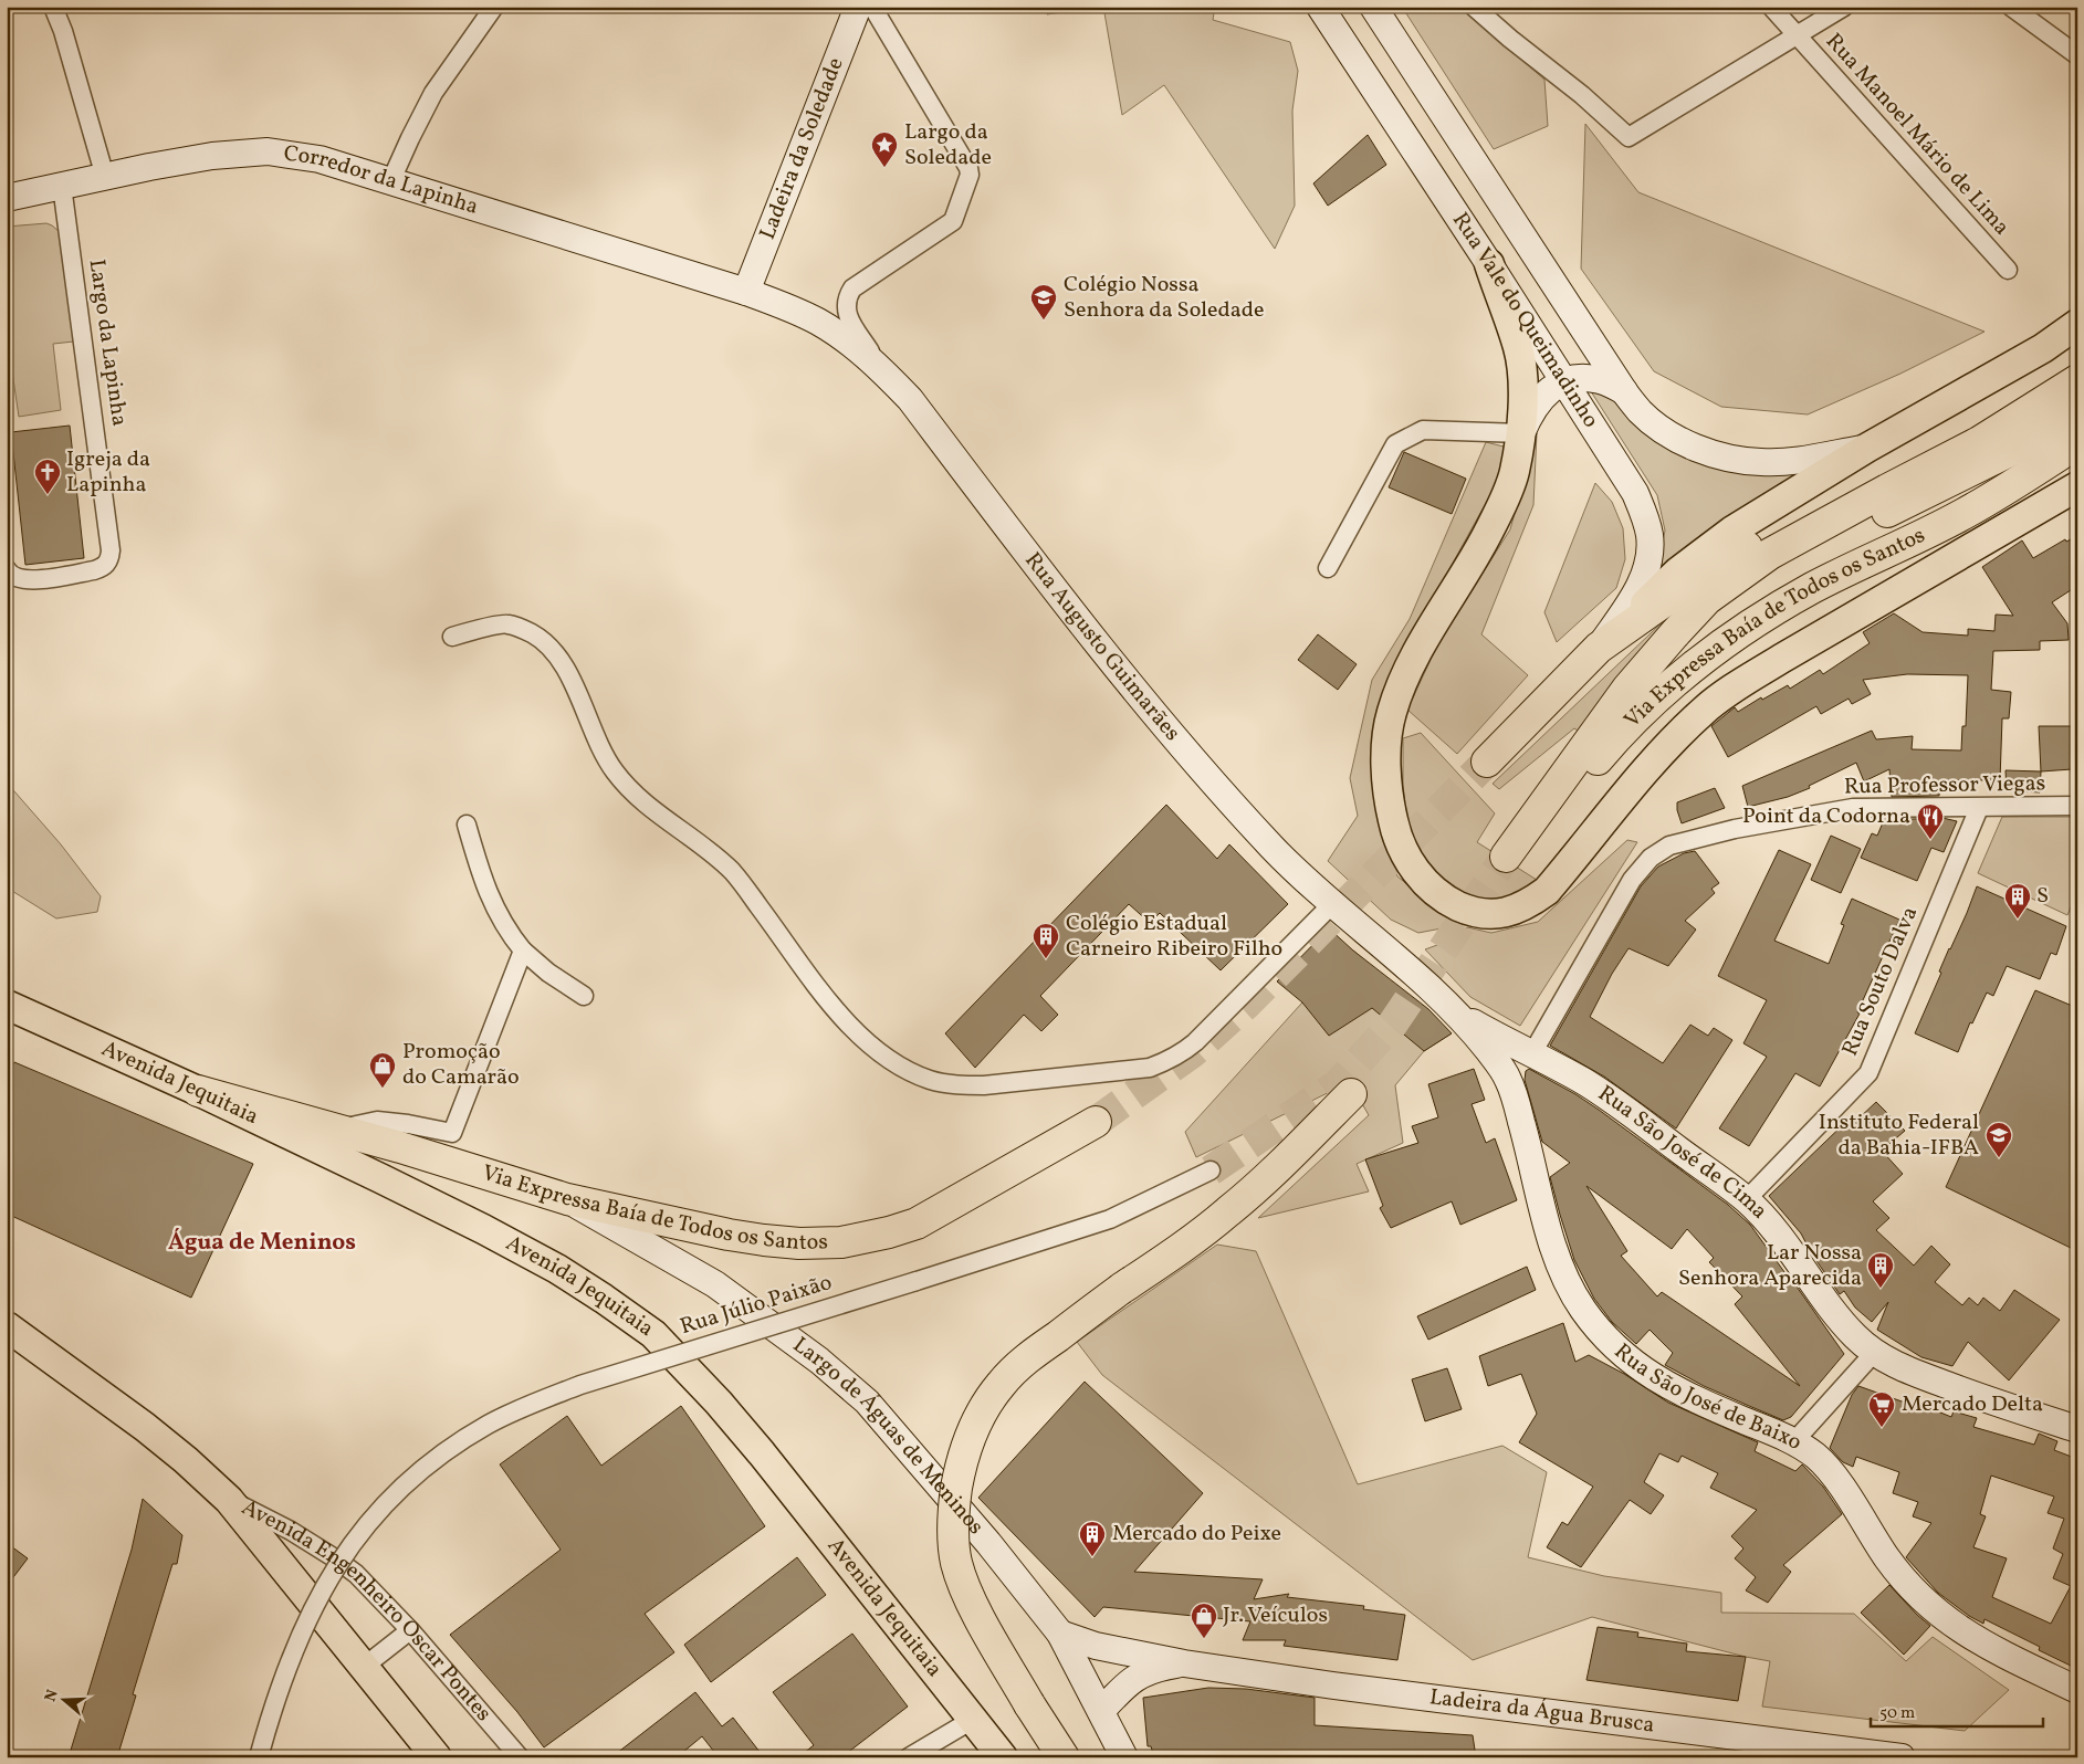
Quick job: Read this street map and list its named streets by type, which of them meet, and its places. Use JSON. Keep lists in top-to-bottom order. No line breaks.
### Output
{"streets":{"highway":["Via Expressa Baía de Todos os Santos"],"main road":["Avenida Jequitaia","Avenida Engenheiro Oscar Pontes"],"street":["Rua Manoel Mário de Lima","Ladeira da Soledade","Corredor da Lapinha","Rua Vale do Queimadinho","Largo da Lapinha","Rua Augusto Guimarães","Rua Professor Viegas","Rua Souto Dalva","Rua São José de Cima","Rua Júlio Paixão","Rua São José de Baixo","Largo de Águas de Meninos","Ladeira da Água Brusca"]},"crossings":[["Ladeira da Soledade","Corredor da Lapinha"],["Ladeira da Soledade","Rua Augusto Guimarães"],["Corredor da Lapinha","Largo da Lapinha"],["Corredor da Lapinha","Rua Augusto Guimarães"],["Via Expressa Baía de Todos os Santos","Avenida Jequitaia"],["Via Expressa Baía de Todos os Santos","Largo de Águas de Meninos"],["Rua Augusto Guimarães","Rua São José de Cima"],["Rua Augusto Guimarães","Rua São José de Baixo"],["Rua Professor Viegas","Rua Souto Dalva"],["Rua Professor Viegas","Rua São José de Cima"],["Rua Souto Dalva","Rua São José de Cima"],["Rua São José de Cima","Rua São José de Baixo"],["Largo de Águas de Meninos","Ladeira da Água Brusca"]],"districts":["Água de Meninos"],"places":{"place":["Largo da Soledade"],"school or university":["Colégio Nossa Senhora da Soledade","Instituto Federal da Bahia-IFBA"],"church":["Igreja da Lapinha"],"restaurant":["Point da Codorna"],"building":["S","Colégio Estadual Carneiro Ribeiro Filho","Lar Nossa Senhora Aparecida","Mercado do Peixe"],"shop":["Promoção do Camarão","Jr. Veículos"],"supermarket":["Mercado Delta"]},"scale_bar":"50 m","north":"left"}
